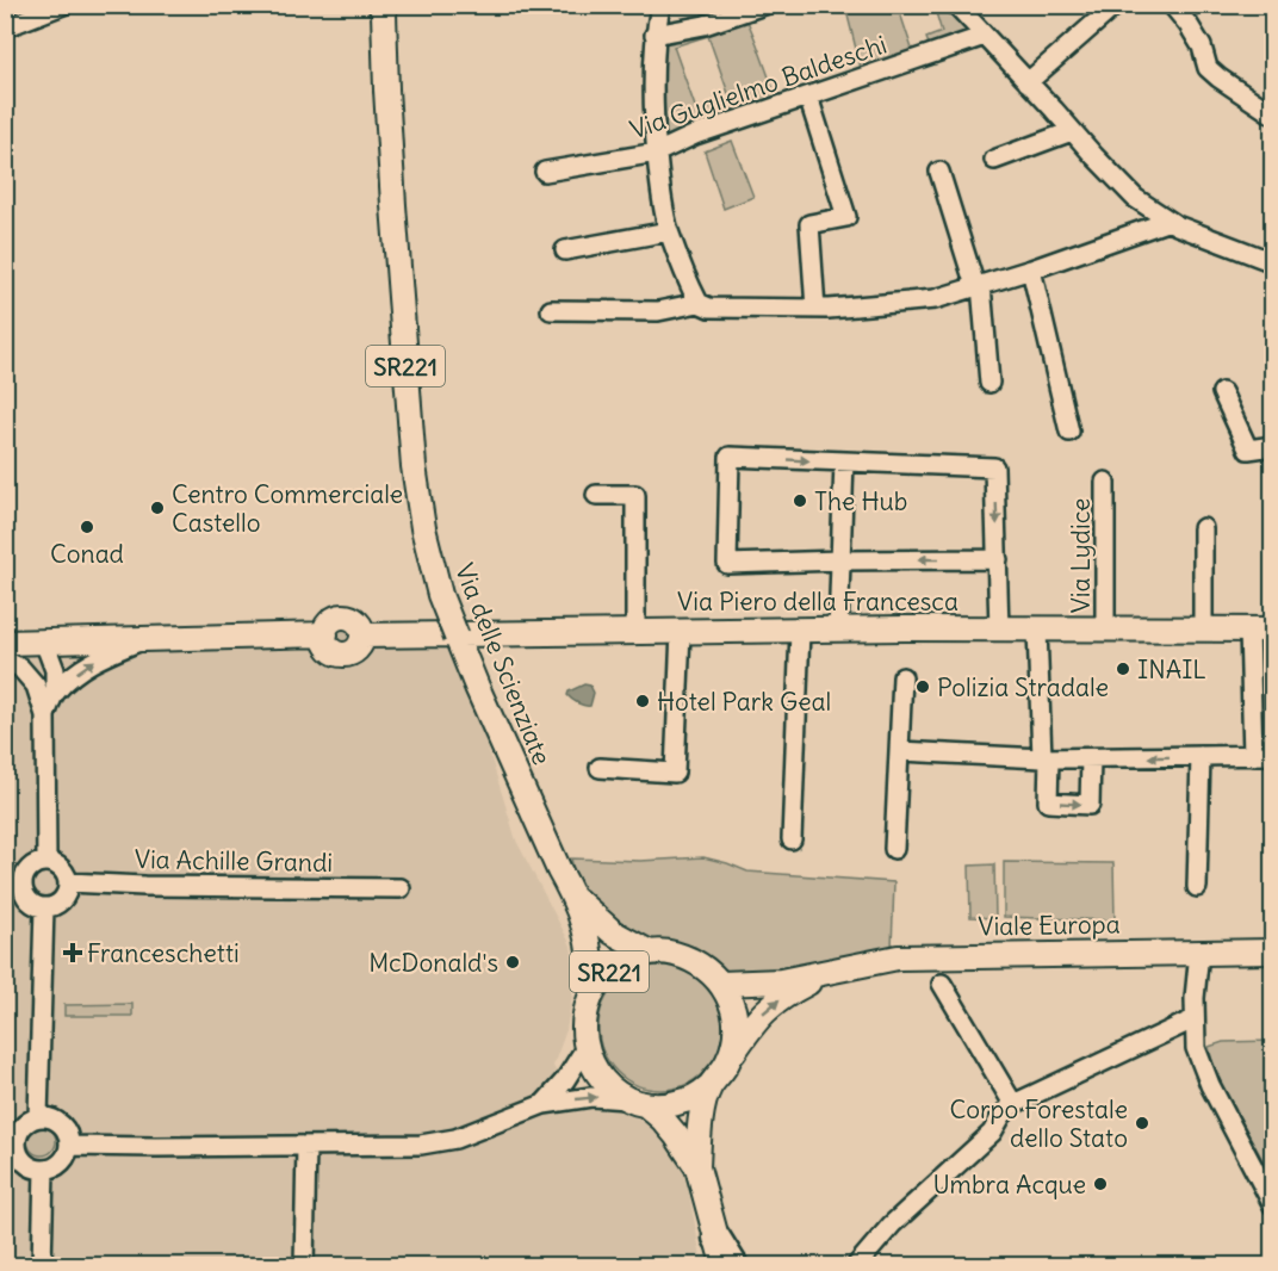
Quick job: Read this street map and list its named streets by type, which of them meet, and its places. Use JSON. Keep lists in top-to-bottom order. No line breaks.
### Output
{"streets":{"main road":["SR221","Via Piero della Francesca","Via delle Scienziate","Viale Europa"],"street":["Via Guglielmo Baldeschi","Via Lydice","Via Achille Grandi"]},"crossings":[["SR221","Via delle Scienziate"],["SR221","Viale Europa"],["Via Lydice","Via Piero della Francesca"],["Via delle Scienziate","Viale Europa"]],"places":{"other":["The Hub","Centro Commerciale Castello","Conad","INAIL","Polizia Stradale","Hotel Park Geal","McDonald's","Corpo Forestale dello Stato","Umbra Acque"],"health":["Franceschetti"]}}
